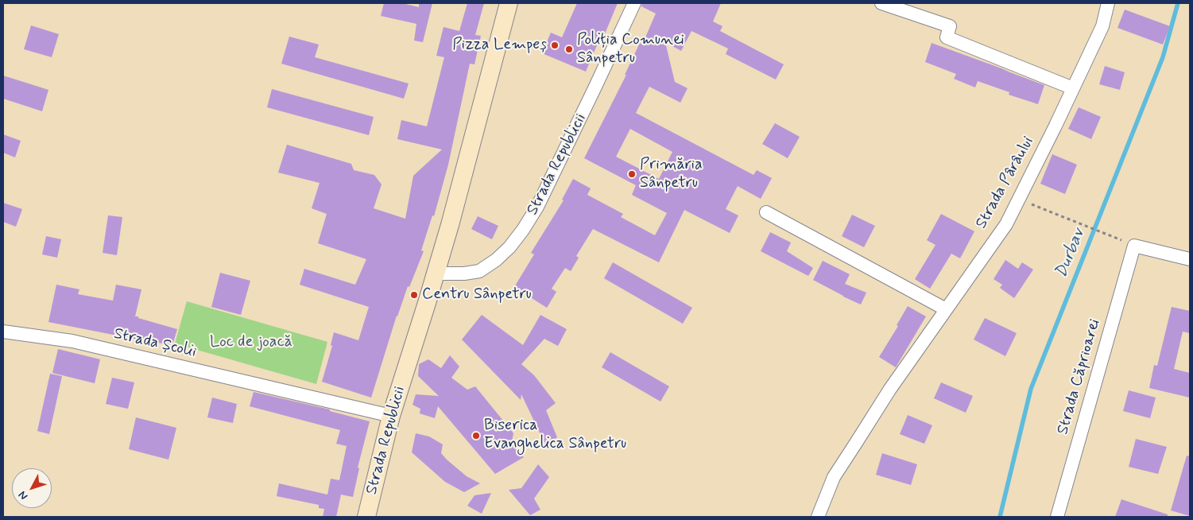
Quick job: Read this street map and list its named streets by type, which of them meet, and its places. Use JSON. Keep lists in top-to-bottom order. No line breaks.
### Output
{"streets":{"main road":["Strada Republicii"],"street":["Strada Pârâului","Strada Școlii","Strada Căprioarei"]},"crossings":[["Strada Republicii","Strada Școlii"]],"water":["Durbav"],"parks":["Loc de joacă"],"places":["Pizza Lempeș","Poliția Comunei Sânpetru","Primăria Sânpetru","Centru Sânpetru","Biserica Evanghelica Sânpetru"],"north":"bottom left"}
